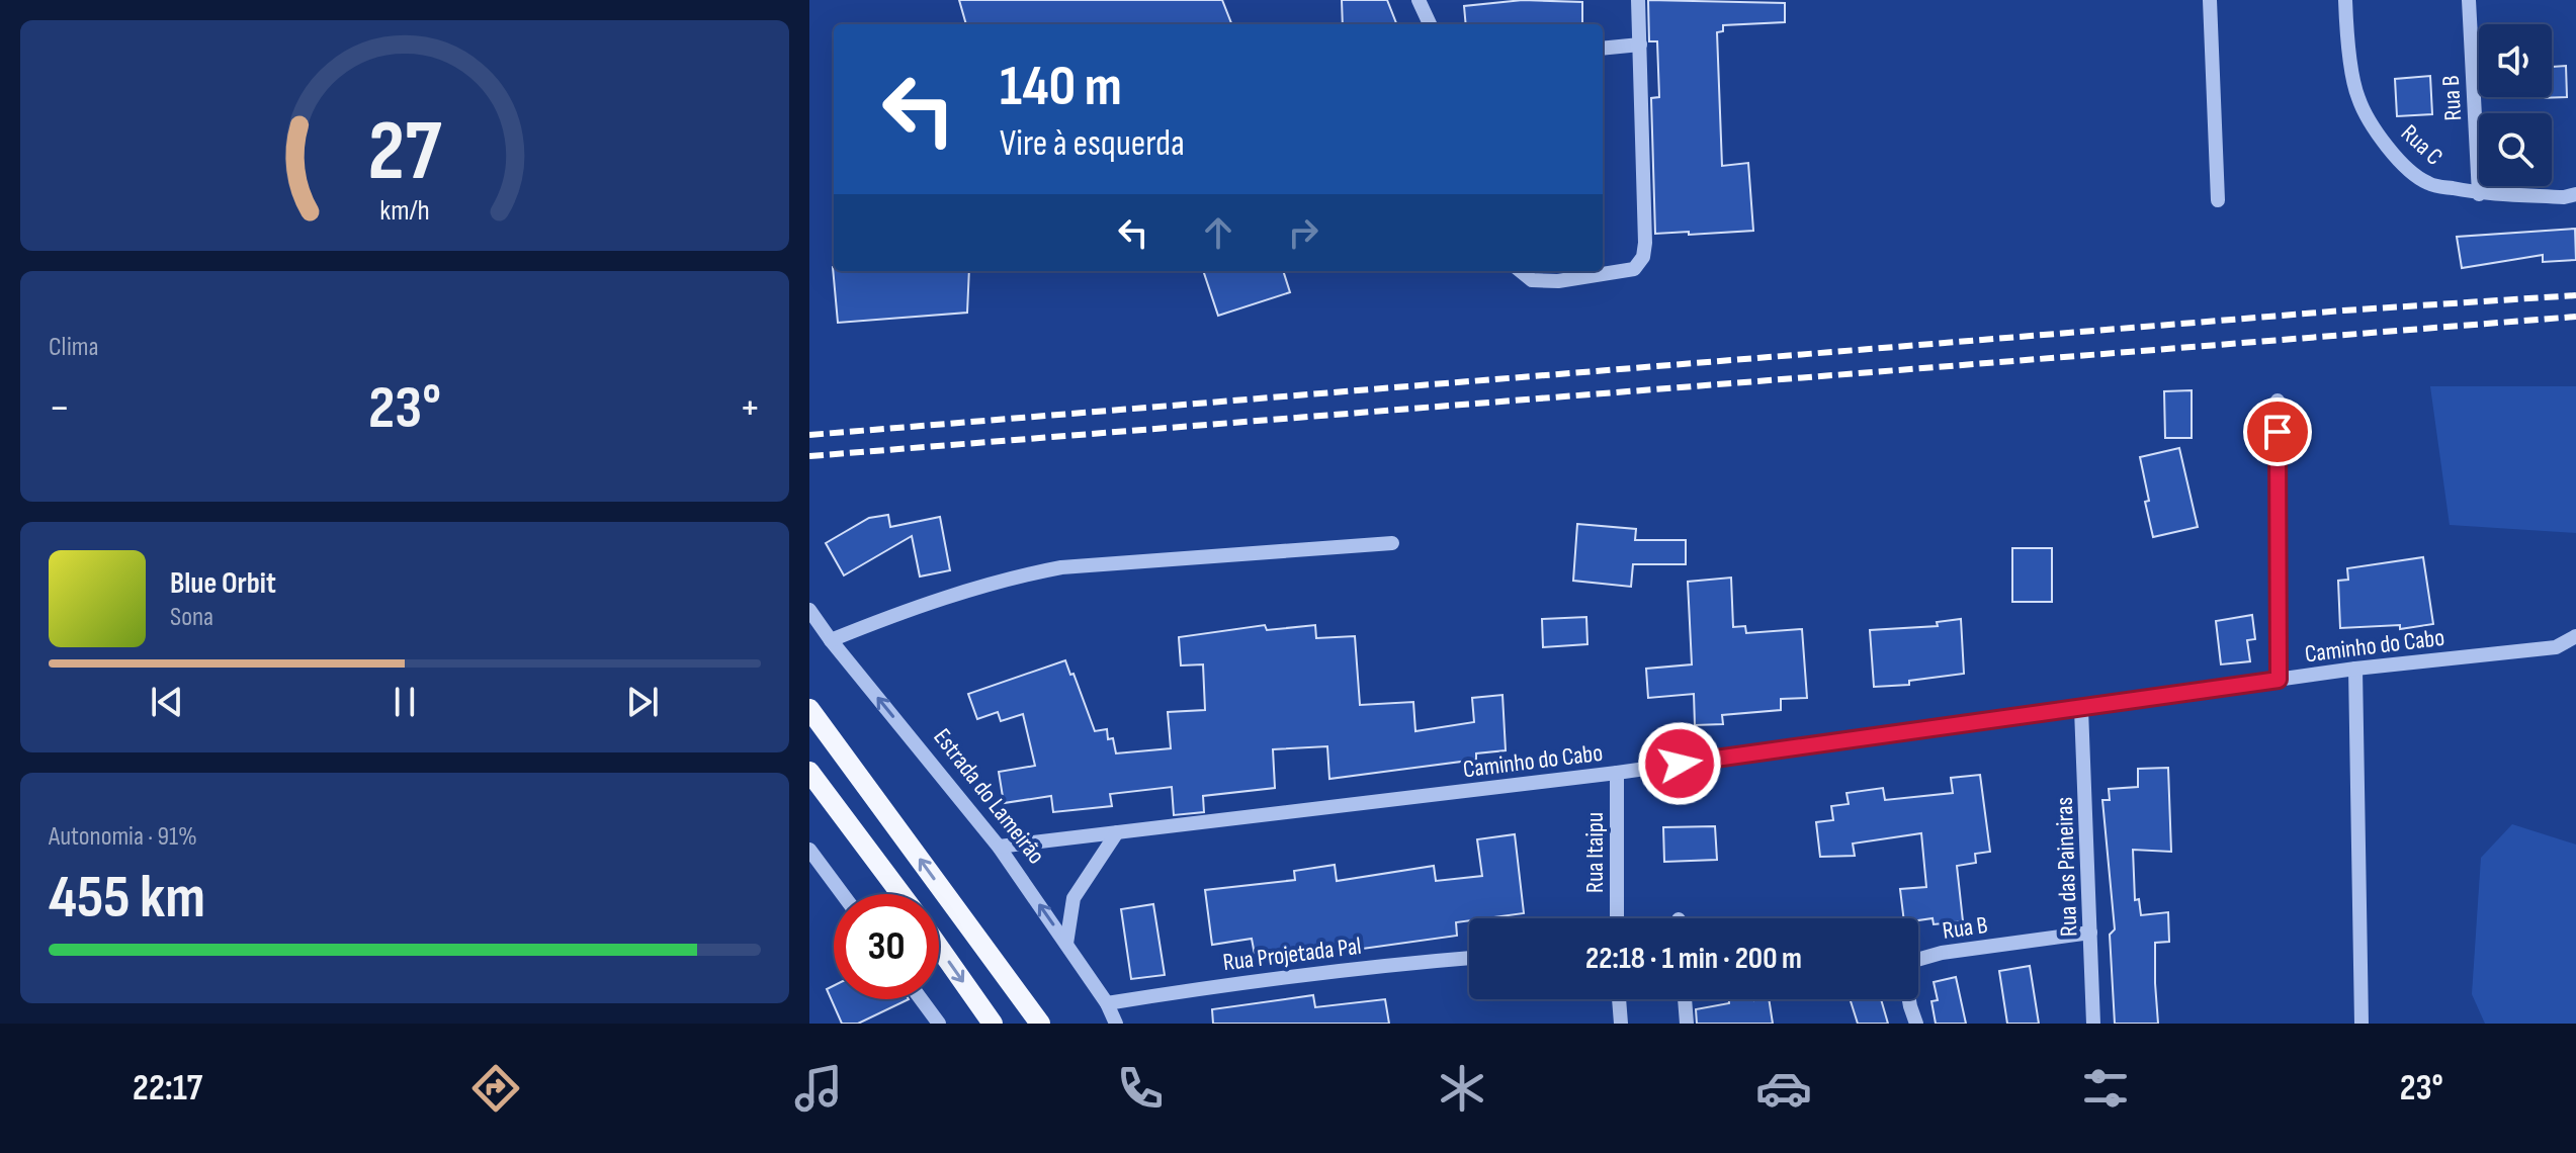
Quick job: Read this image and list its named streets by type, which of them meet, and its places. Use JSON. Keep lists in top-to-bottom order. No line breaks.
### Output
{"streets":{"street":["Rua B","Rua C","Caminho do Cabo","Estrada do Lameirão","Rua Itaipu","Rua das Paineiras","Rua Projetada Pal"]},"crossings":[["Rua B","Rua C"],["Rua B","Rua das Paineiras"],["Caminho do Cabo","Estrada do Lameirão"],["Caminho do Cabo","Rua Itaipu"],["Caminho do Cabo","Rua das Paineiras"],["Estrada do Lameirão","Rua Projetada Pal"]],"one_way":["Estrada do Lameirão"],"page":{"turn":["140 m","Vire à esquerda"],"tile":["Clima",["Autonomia · 91%","455 km"]],"heat":["−","23°","+"],"song":["Blue Orbit","Sona"],"limit":"30","trip":"22:18 · 1 min · 200 m","tabs":["22:17","23°"],"gauge":["27","km/h"]}}
